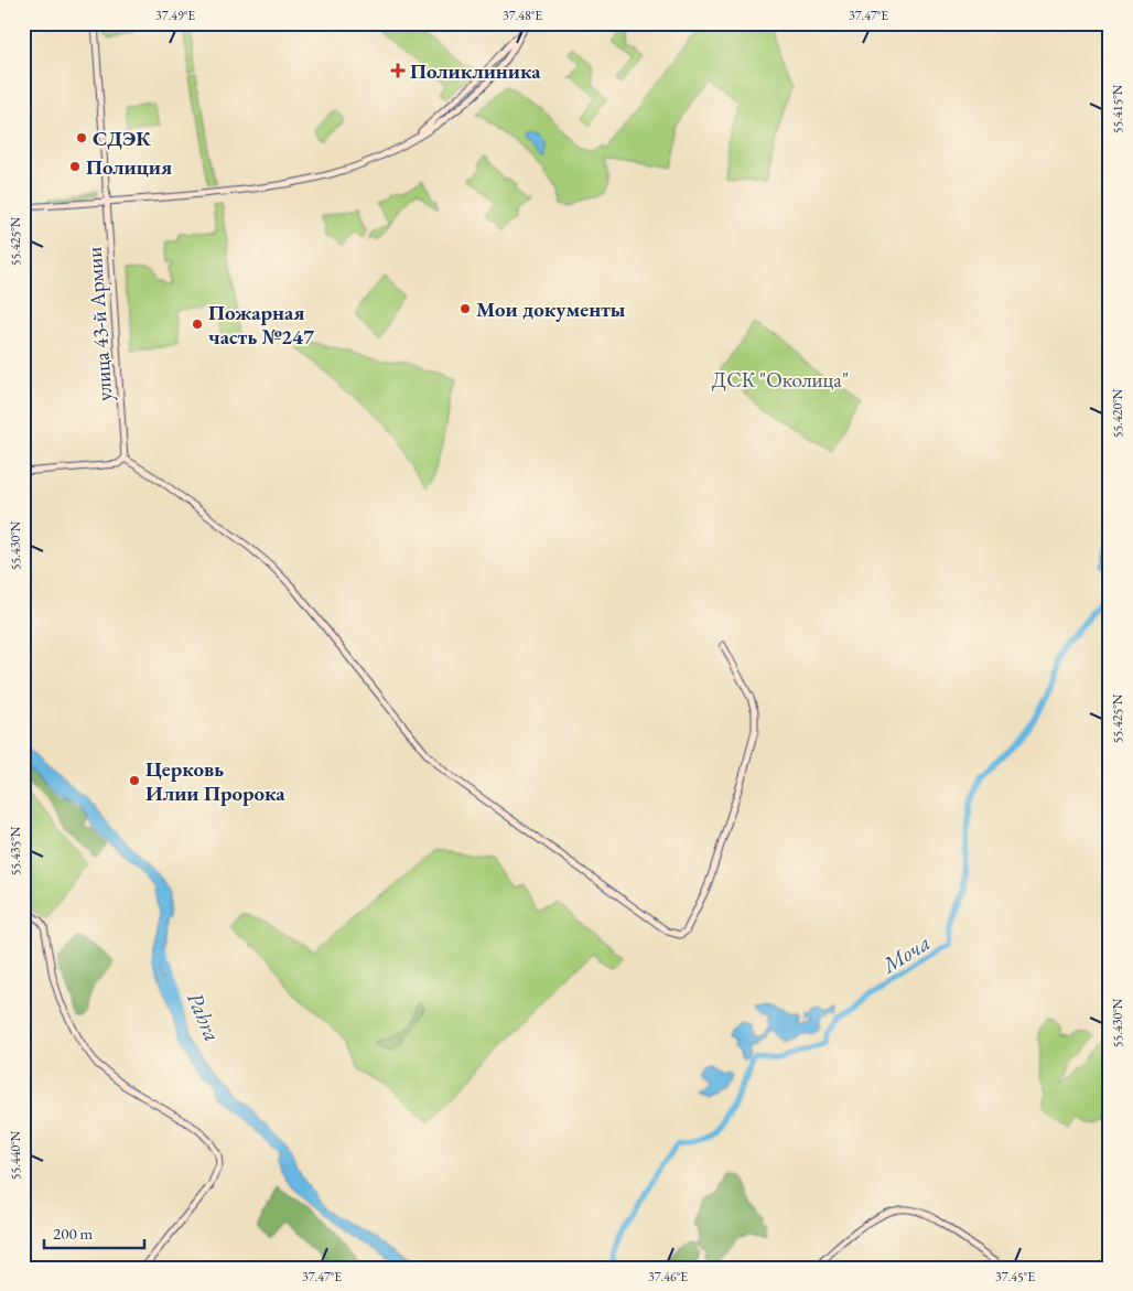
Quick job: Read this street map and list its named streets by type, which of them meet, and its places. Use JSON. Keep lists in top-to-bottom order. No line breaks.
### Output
{"streets":{"main road":["улица 43-й Армии"]},"water":["Моча","Pahra"],"parks":["ДСК \"Околица\""],"places":{"health":["Поликлиника"],"other":["СДЭК","Полиция","Мои документы","Пожарная часть №247","Церковь Илии Пророка"]},"scale_bar":"200 m","coordinates":["37.49°E","37.48°E","37.47°E","55.415°N","55.425°N","55.420°N","55.430°N","55.435°N","55.440°N","37.46°E","37.45°E"]}
